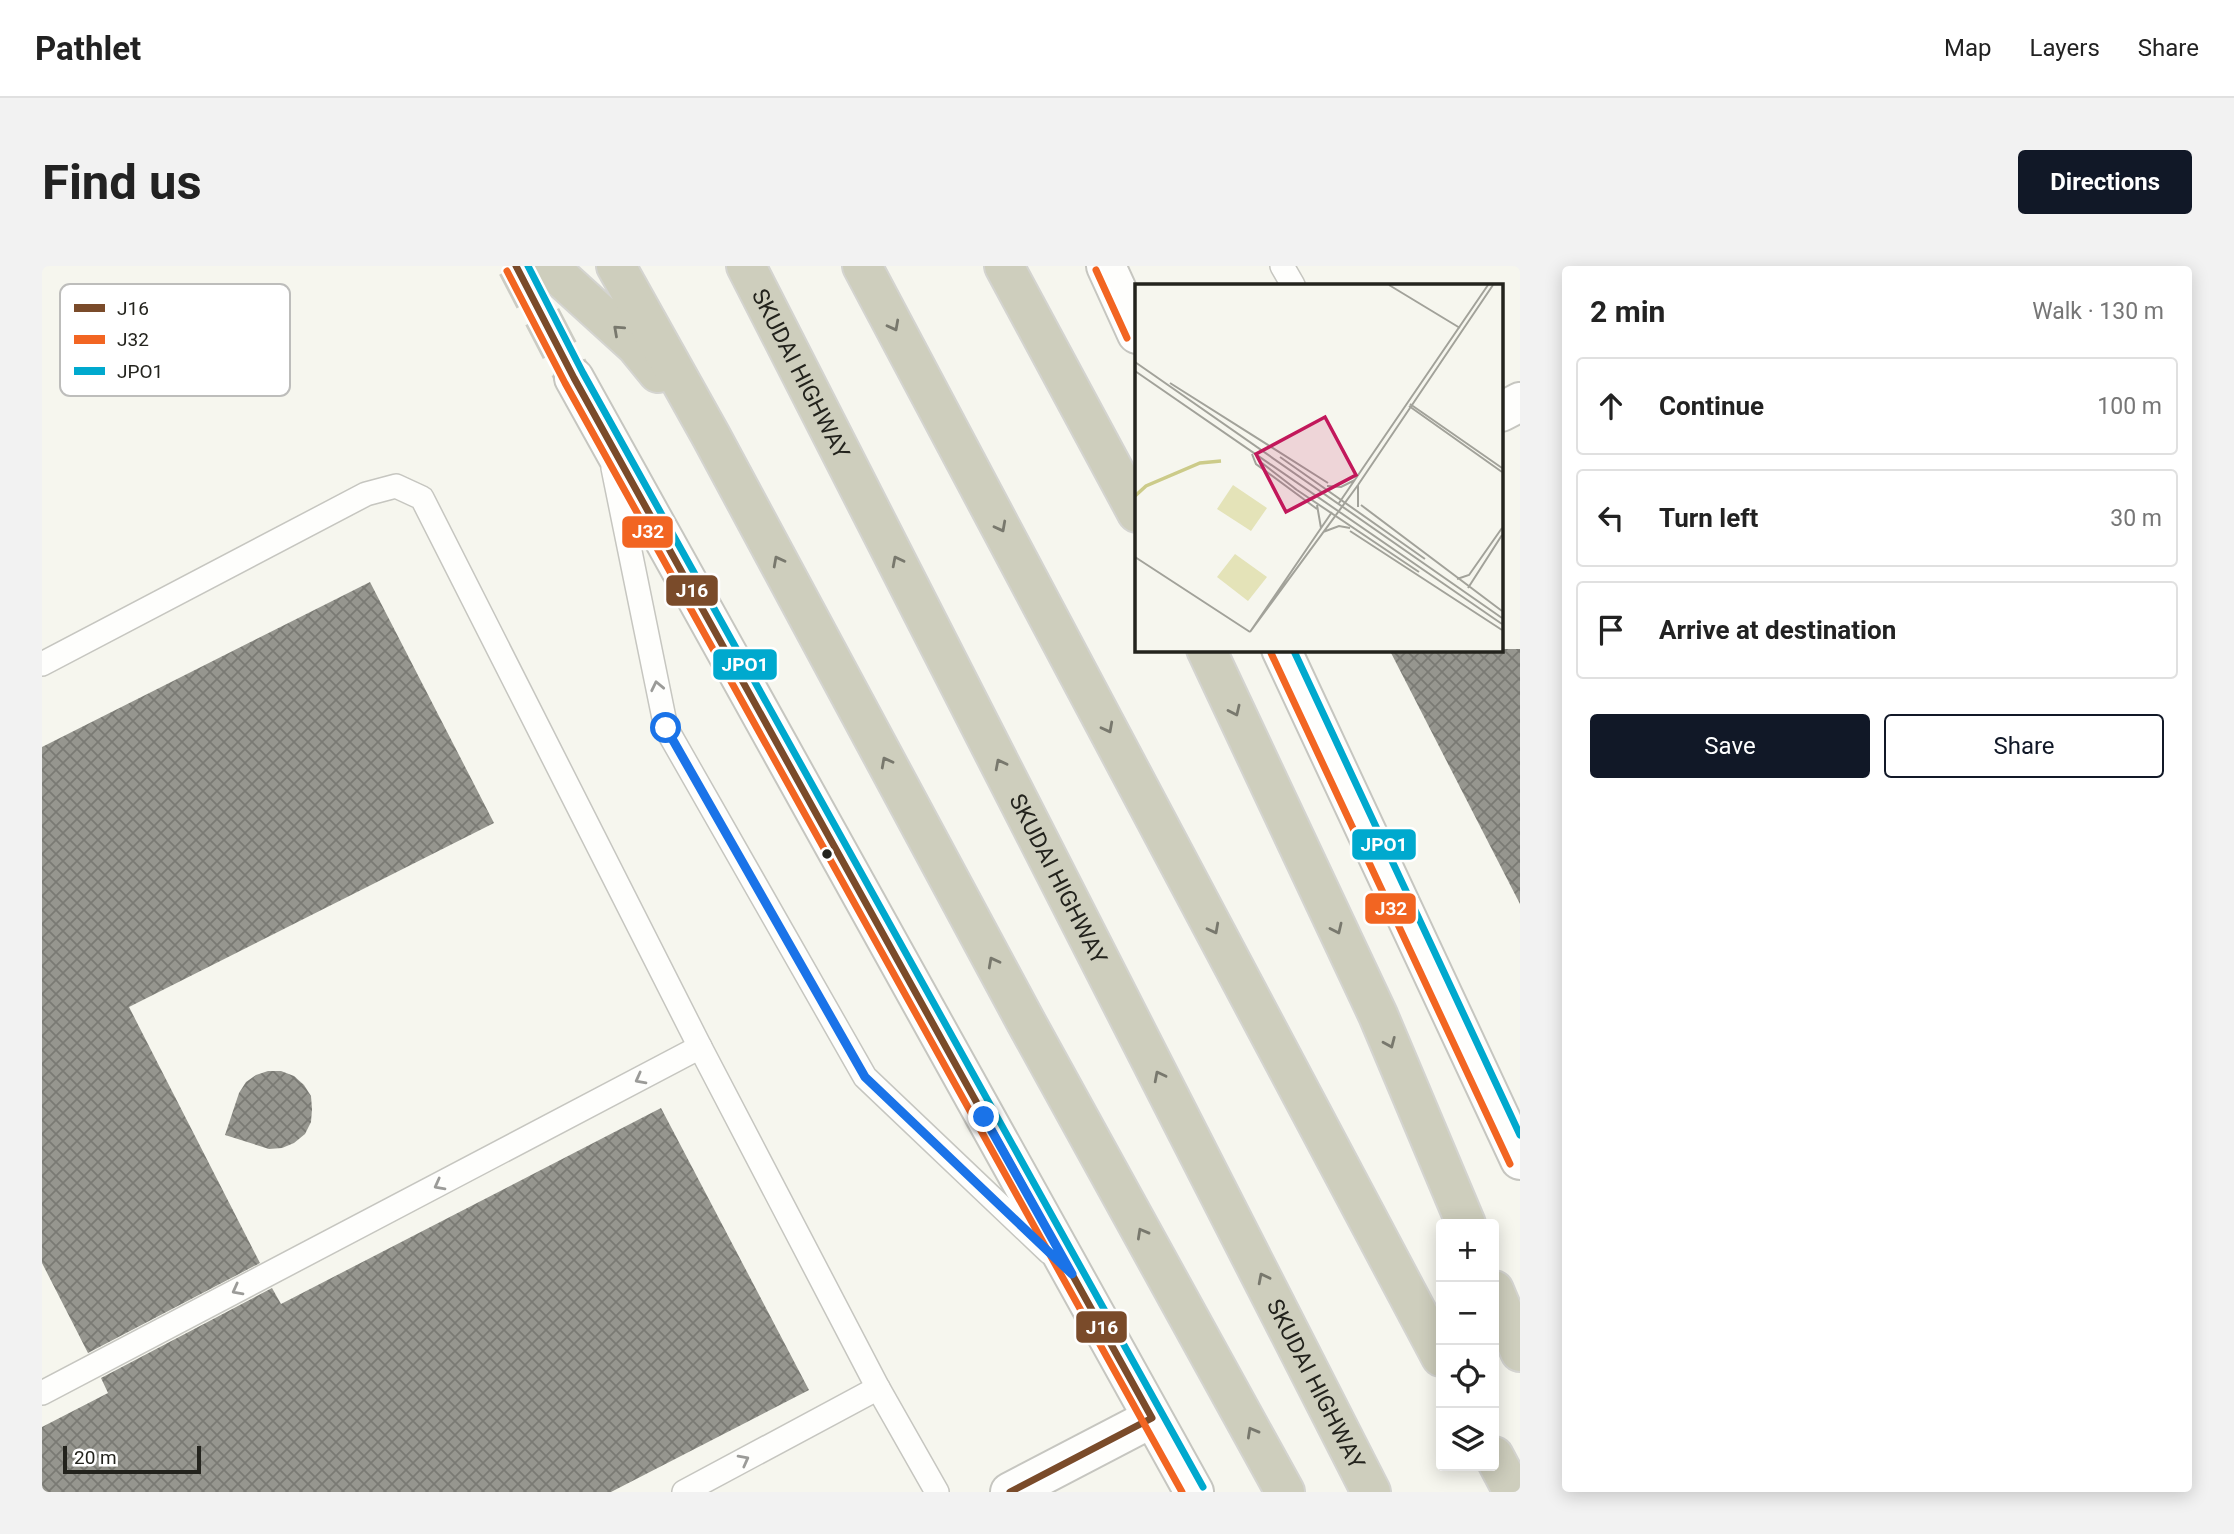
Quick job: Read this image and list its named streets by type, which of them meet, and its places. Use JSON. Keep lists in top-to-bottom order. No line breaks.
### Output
{"streets":{"highway":["SKUDAI HIGHWAY"]},"lines":["transit line J16","transit line JPO1","transit line J32"],"legend":["J16","J32","JPO1"],"scale_bar":"20 m","page":{"header":"Pathlet","nav":["Map","Layers","Share"],"buttons":["Directions",["Save","Share"]],"title":"Find us","heading":["2 min","Walk · 130 m"],"list":[["Continue","100 m"],["Turn left","30 m"],"Arrive at destination"],"map_buttons":["+","−"],"scale":"20 m"}}
